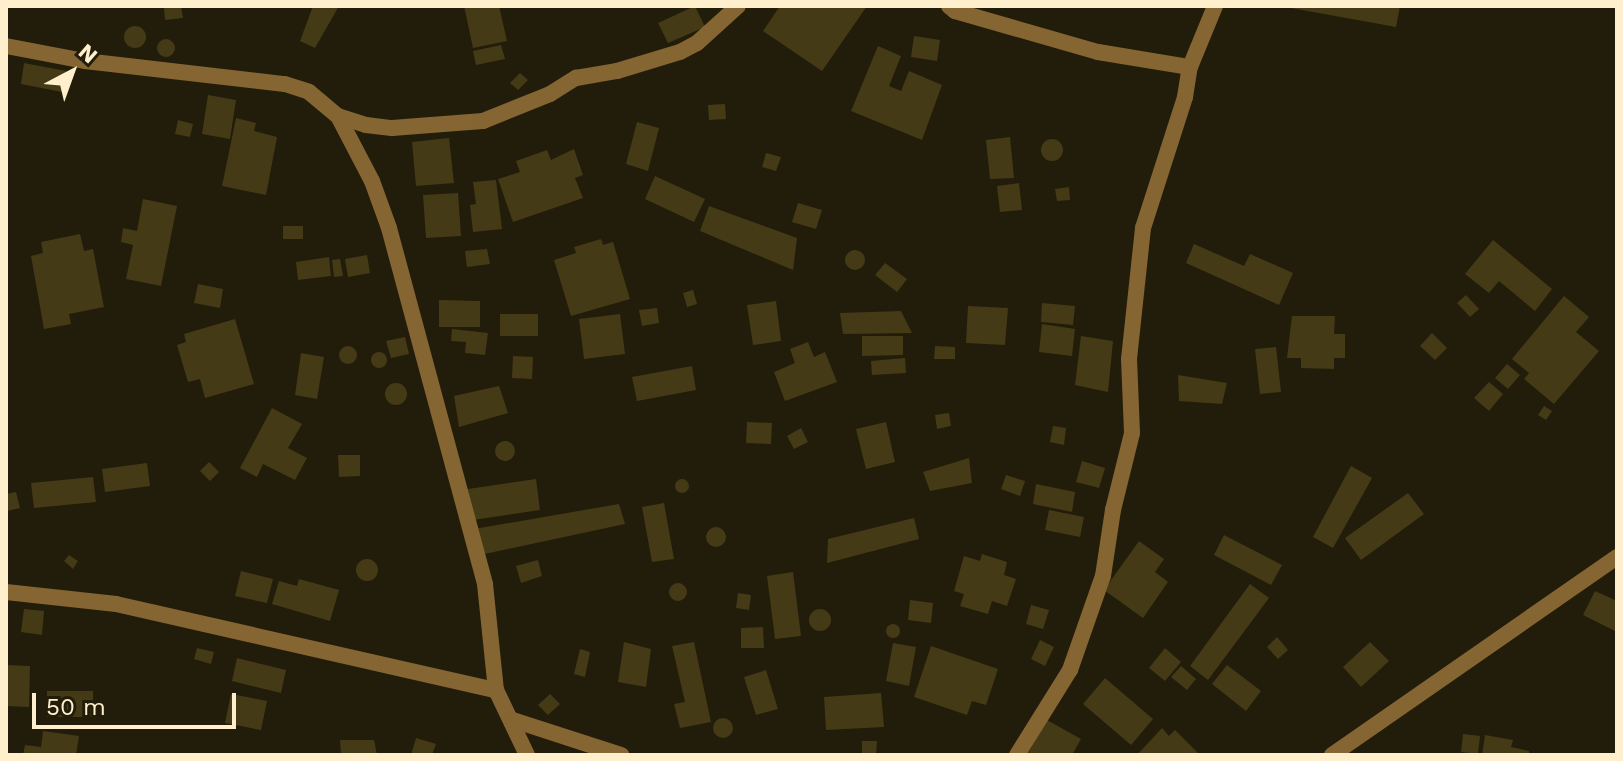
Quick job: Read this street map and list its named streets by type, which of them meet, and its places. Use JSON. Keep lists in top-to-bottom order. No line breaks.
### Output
{"scale_bar":"50 m","north":"top right"}
